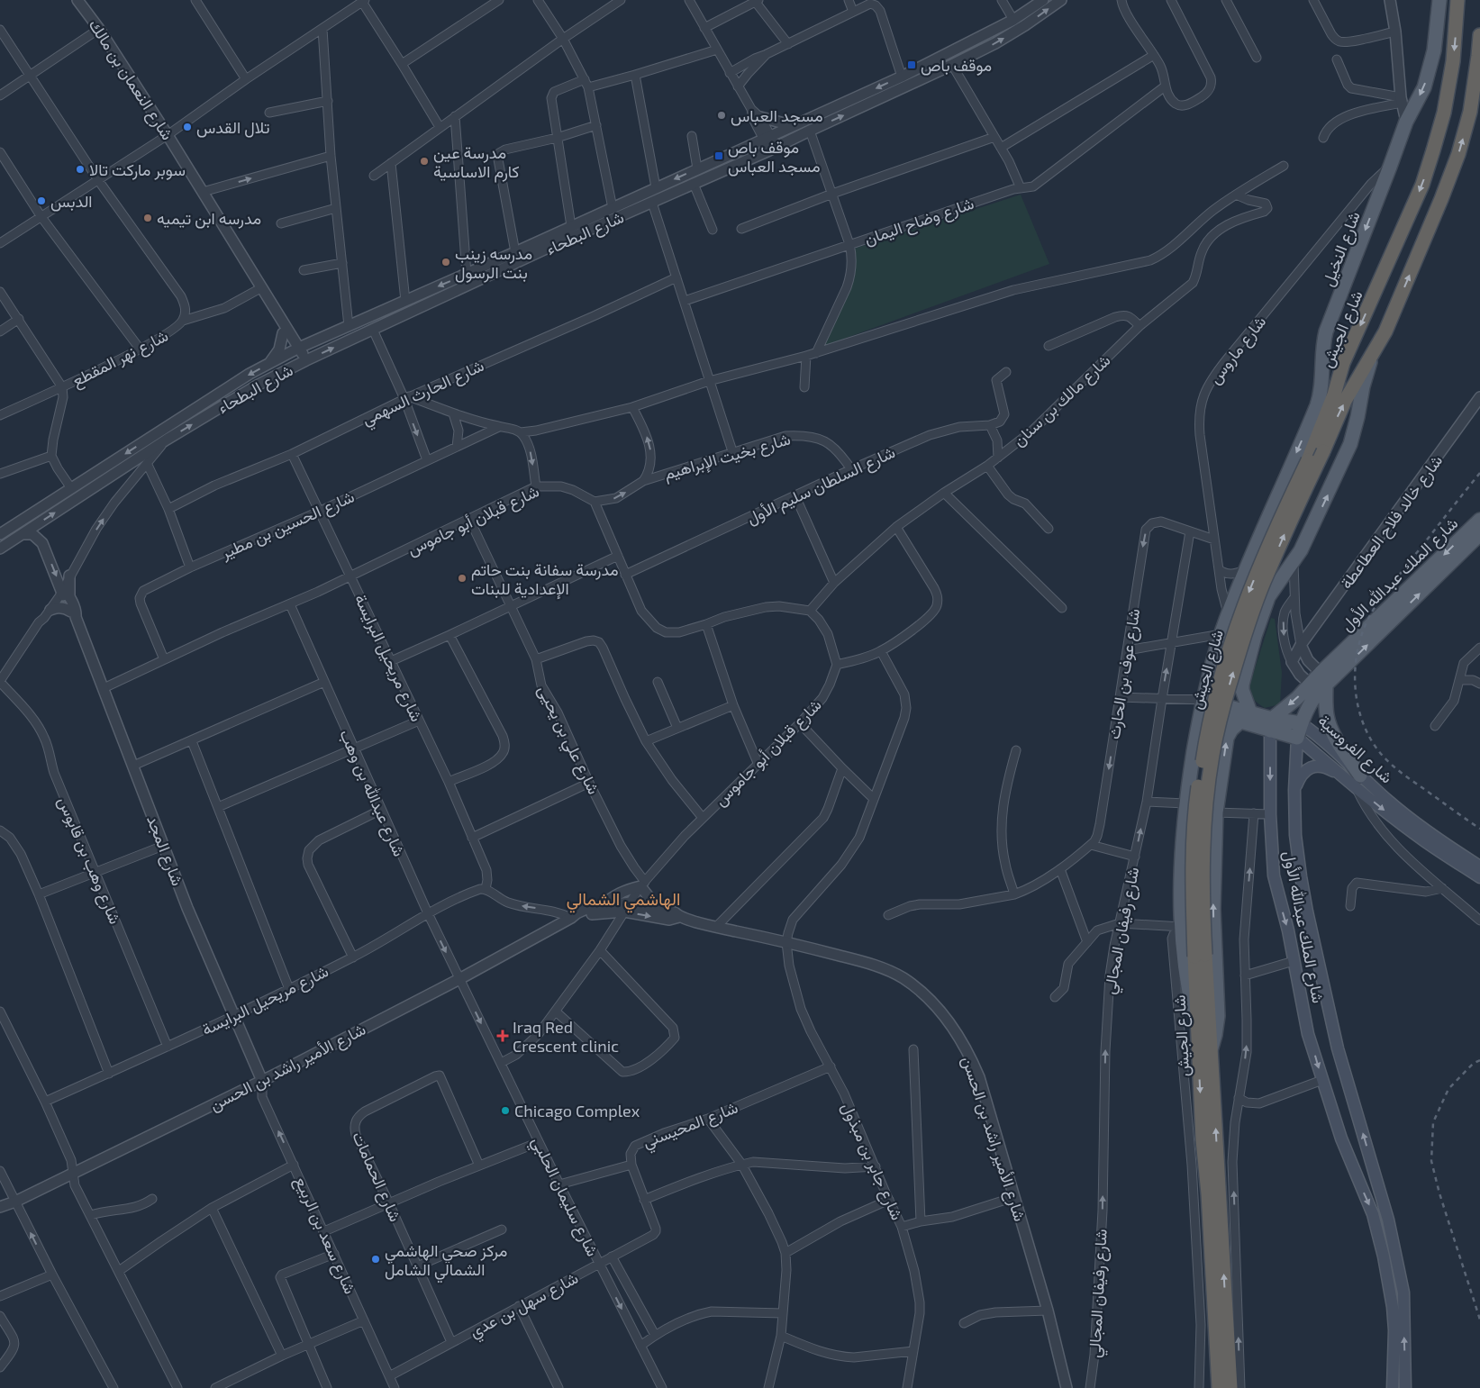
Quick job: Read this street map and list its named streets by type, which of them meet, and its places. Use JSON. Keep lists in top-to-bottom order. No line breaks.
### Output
{"streets":{"highway":["شارع الجيش"],"main road":["شارع النخيل","شارع الملك عبدالله الأول","شارع الفروسية"],"street":["شارع النعمان بن مالك","شارع وضاح اليمان","شارع البطحاء","شارع ماروس","شارع نهر المقطع","شارع الحارث السهمي","شارع مالك بن سنان","شارع بخيت الإبراهيم","شارع السلطان سليم الأول","شارع قبلان أبو جاموس","شارع خالد فلاح العطاعطة","شارع الحسين بن مطير","شارع مريحيل البرايسة","شارع عوف بن الحارث","شارع علي بن يحيى","شارع عبدالله بن وهب","شارع المجد","شارع وهب بن قابوس","شارع رفيفان المجالي","شارع الأمير راشد بن الحسن","شارع المحيسني","شارع جابر بن مبذول","شارع الحمامات","شارع سليمان الحلبي","شارع سعد بن الربيع","شارع سهل بن عدي"]},"crossings":[["شارع النعمان بن مالك","شارع البطحاء"],["شارع البطحاء","شارع المجد"],["شارع النخيل","شارع الجيش"],["شارع النخيل","شارع ماروس"],["شارع النخيل","شارع الفروسية"],["شارع ماروس","شارع عوف بن الحارث"],["شارع الحارث السهمي","شارع مريحيل البرايسة"],["شارع بخيت الإبراهيم","شارع السلطان سليم الأول"],["شارع بخيت الإبراهيم","شارع قبلان أبو جاموس"],["شارع قبلان أبو جاموس","شارع الحسين بن مطير"],["شارع قبلان أبو جاموس","شارع مريحيل البرايسة"],["شارع قبلان أبو جاموس","شارع علي بن يحيى"],["شارع قبلان أبو جاموس","شارع عبدالله بن وهب"],["شارع قبلان أبو جاموس","شارع المجد"],["شارع قبلان أبو جاموس","شارع الأمير راشد بن الحسن"],["شارع قبلان أبو جاموس","شارع سليمان الحلبي"],["شارع الحسين بن مطير","شارع مريحيل البرايسة"],["شارع الملك عبدالله الأول","شارع الفروسية"],["شارع مريحيل البرايسة","شارع عبدالله بن وهب"],["شارع مريحيل البرايسة","شارع المجد"],["شارع مريحيل البرايسة","شارع وهب بن قابوس"],["شارع عوف بن الحارث","شارع الفروسية"],["شارع عوف بن الحارث","شارع رفيفان المجالي"],["شارع الفروسية","شارع رفيفان المجالي"],["شارع عبدالله بن وهب","شارع الأمير راشد بن الحسن"],["شارع عبدالله بن وهب","شارع سليمان الحلبي"],["شارع المجد","شارع الأمير راشد بن الحسن"],["شارع المجد","شارع سعد بن الربيع"],["شارع الأمير راشد بن الحسن","شارع جابر بن مبذول"],["شارع الأمير راشد بن الحسن","شارع سليمان الحلبي"],["شارع الأمير راشد بن الحسن","شارع سعد بن الربيع"],["شارع المحيسني","شارع جابر بن مبذول"],["شارع المحيسني","شارع سهل بن عدي"],["شارع الحمامات","شارع سهل بن عدي"],["شارع سليمان الحلبي","شارع سهل بن عدي"],["شارع سعد بن الربيع","شارع سهل بن عدي"]],"one_way":["شارع عوف بن الحارث","شارع رفيفان المجالي"],"districts":["الهاشمي الشمالي"],"places":{"transit":["موقف باص","موقف باص مسجد العباس"],"other":["مسجد العباس","تلال القدس","مدرسة عين كارم الاساسية","سوبر ماركت تالا","الدبس","مدرسه ابن تيميه","مدرسه زينب بنت الرسول","مدرسة سفانة بنت حاتم الإعدادية للبنات","Chicago Complex","مركز صحي الهاشمي الشمالي الشامل"],"health":["Iraq Red Crescent clinic"]}}
